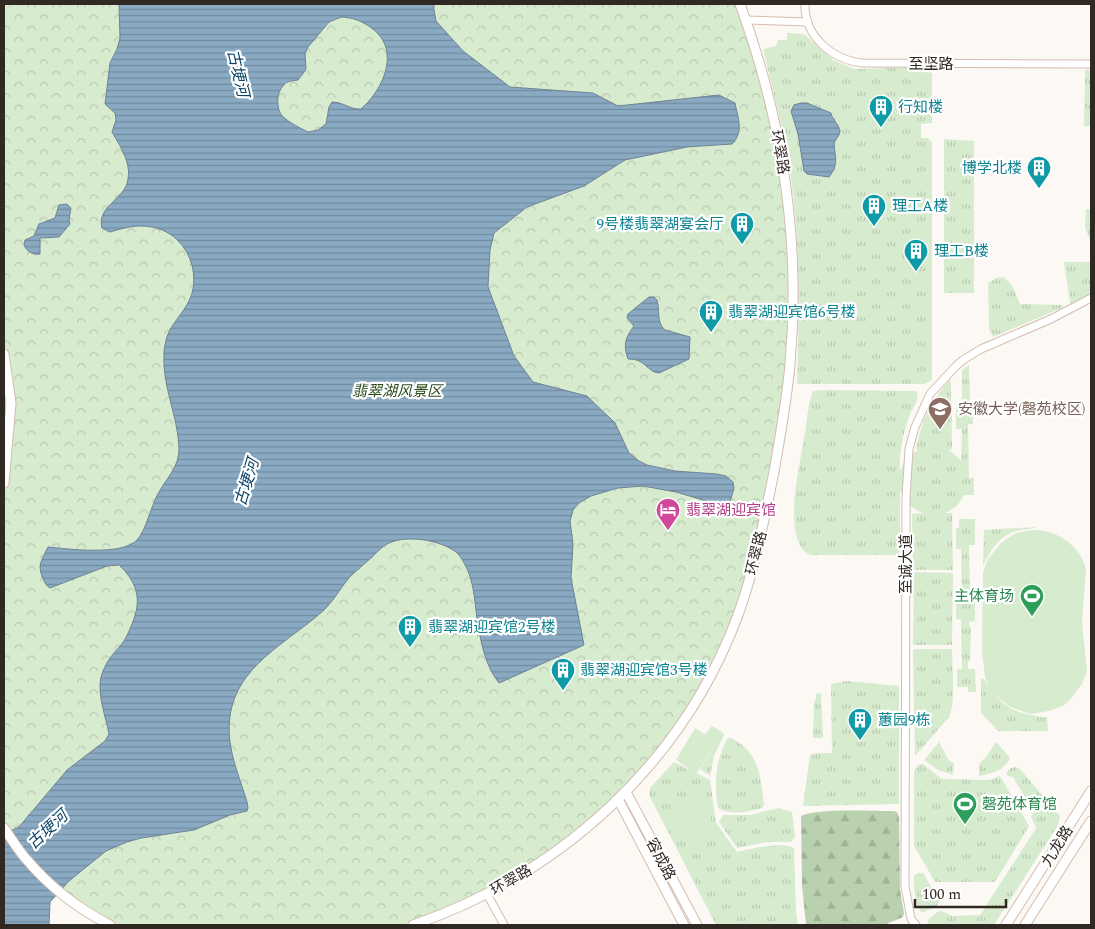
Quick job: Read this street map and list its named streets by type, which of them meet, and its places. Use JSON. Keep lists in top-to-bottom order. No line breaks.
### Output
{"streets":{"street":["至坚路","环翠路","至诚大道","九龙路","容成路"]},"crossings":[["环翠路","容成路"]],"water":["古埂河"],"parks":["翡翠湖风景区"],"places":{"building":["行知楼","博学北楼","理工A楼","9号楼翡翠湖宴会厅","理工B楼","翡翠湖迎宾馆6号楼","翡翠湖迎宾馆2号楼","翡翠湖迎宾馆3号楼","蕙园9栋"],"school or university":["安徽大学(磬苑校区)"],"hotel":["翡翠湖迎宾馆"],"sports":["主体育场","磬苑体育馆"]},"scale_bar":"100 m"}
